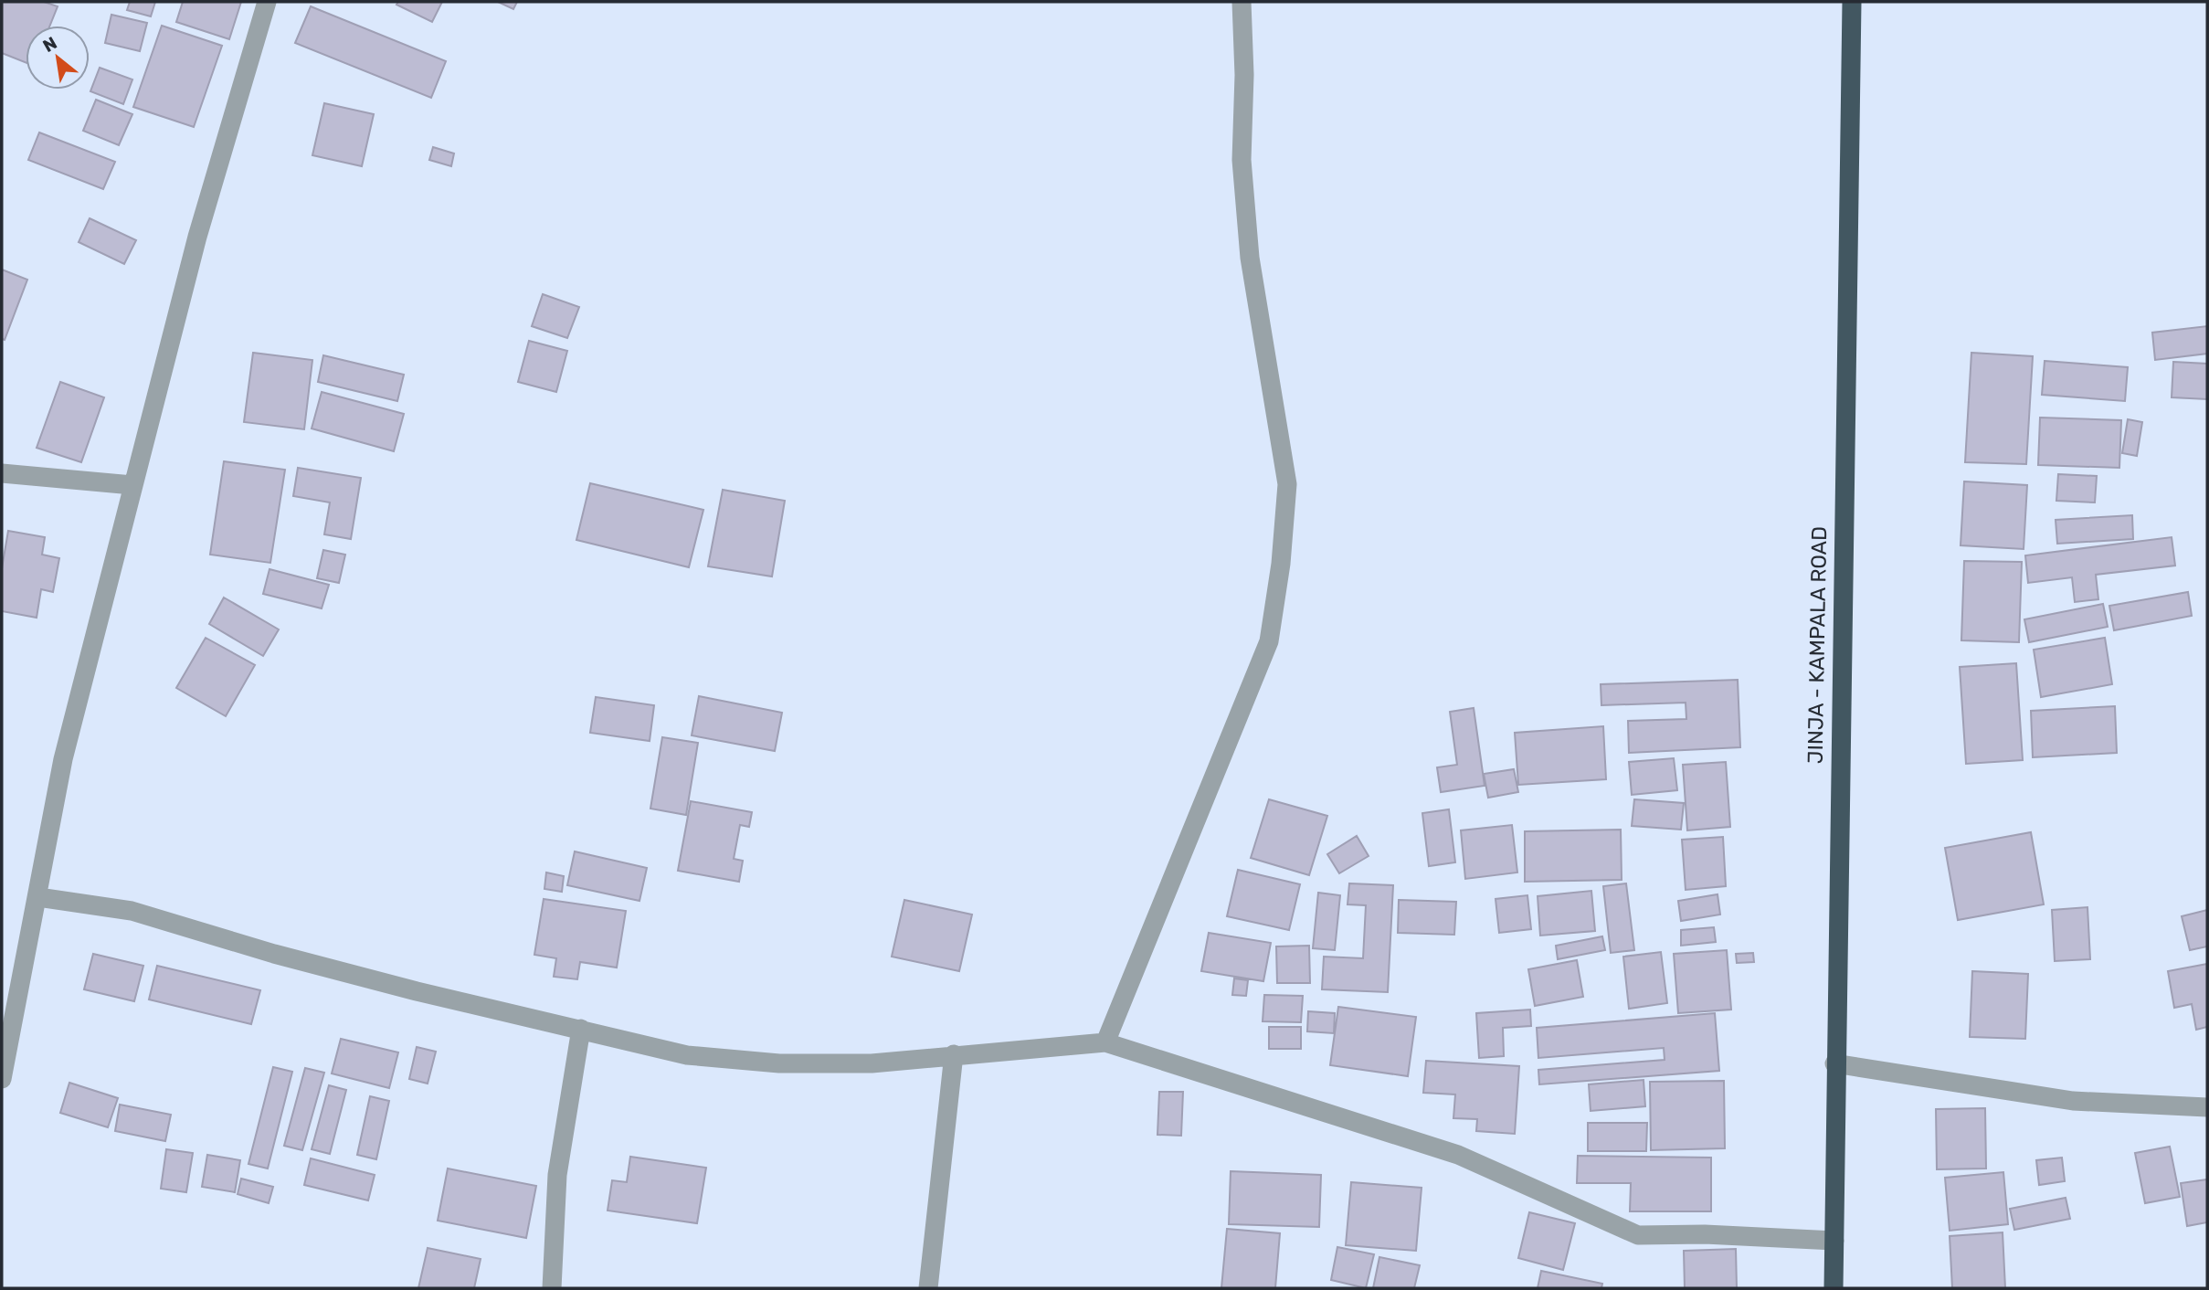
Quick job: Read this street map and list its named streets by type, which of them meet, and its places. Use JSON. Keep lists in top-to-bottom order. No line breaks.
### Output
{"streets":{"highway":["JINJA - KAMPALA ROAD"]},"north":"top left"}
